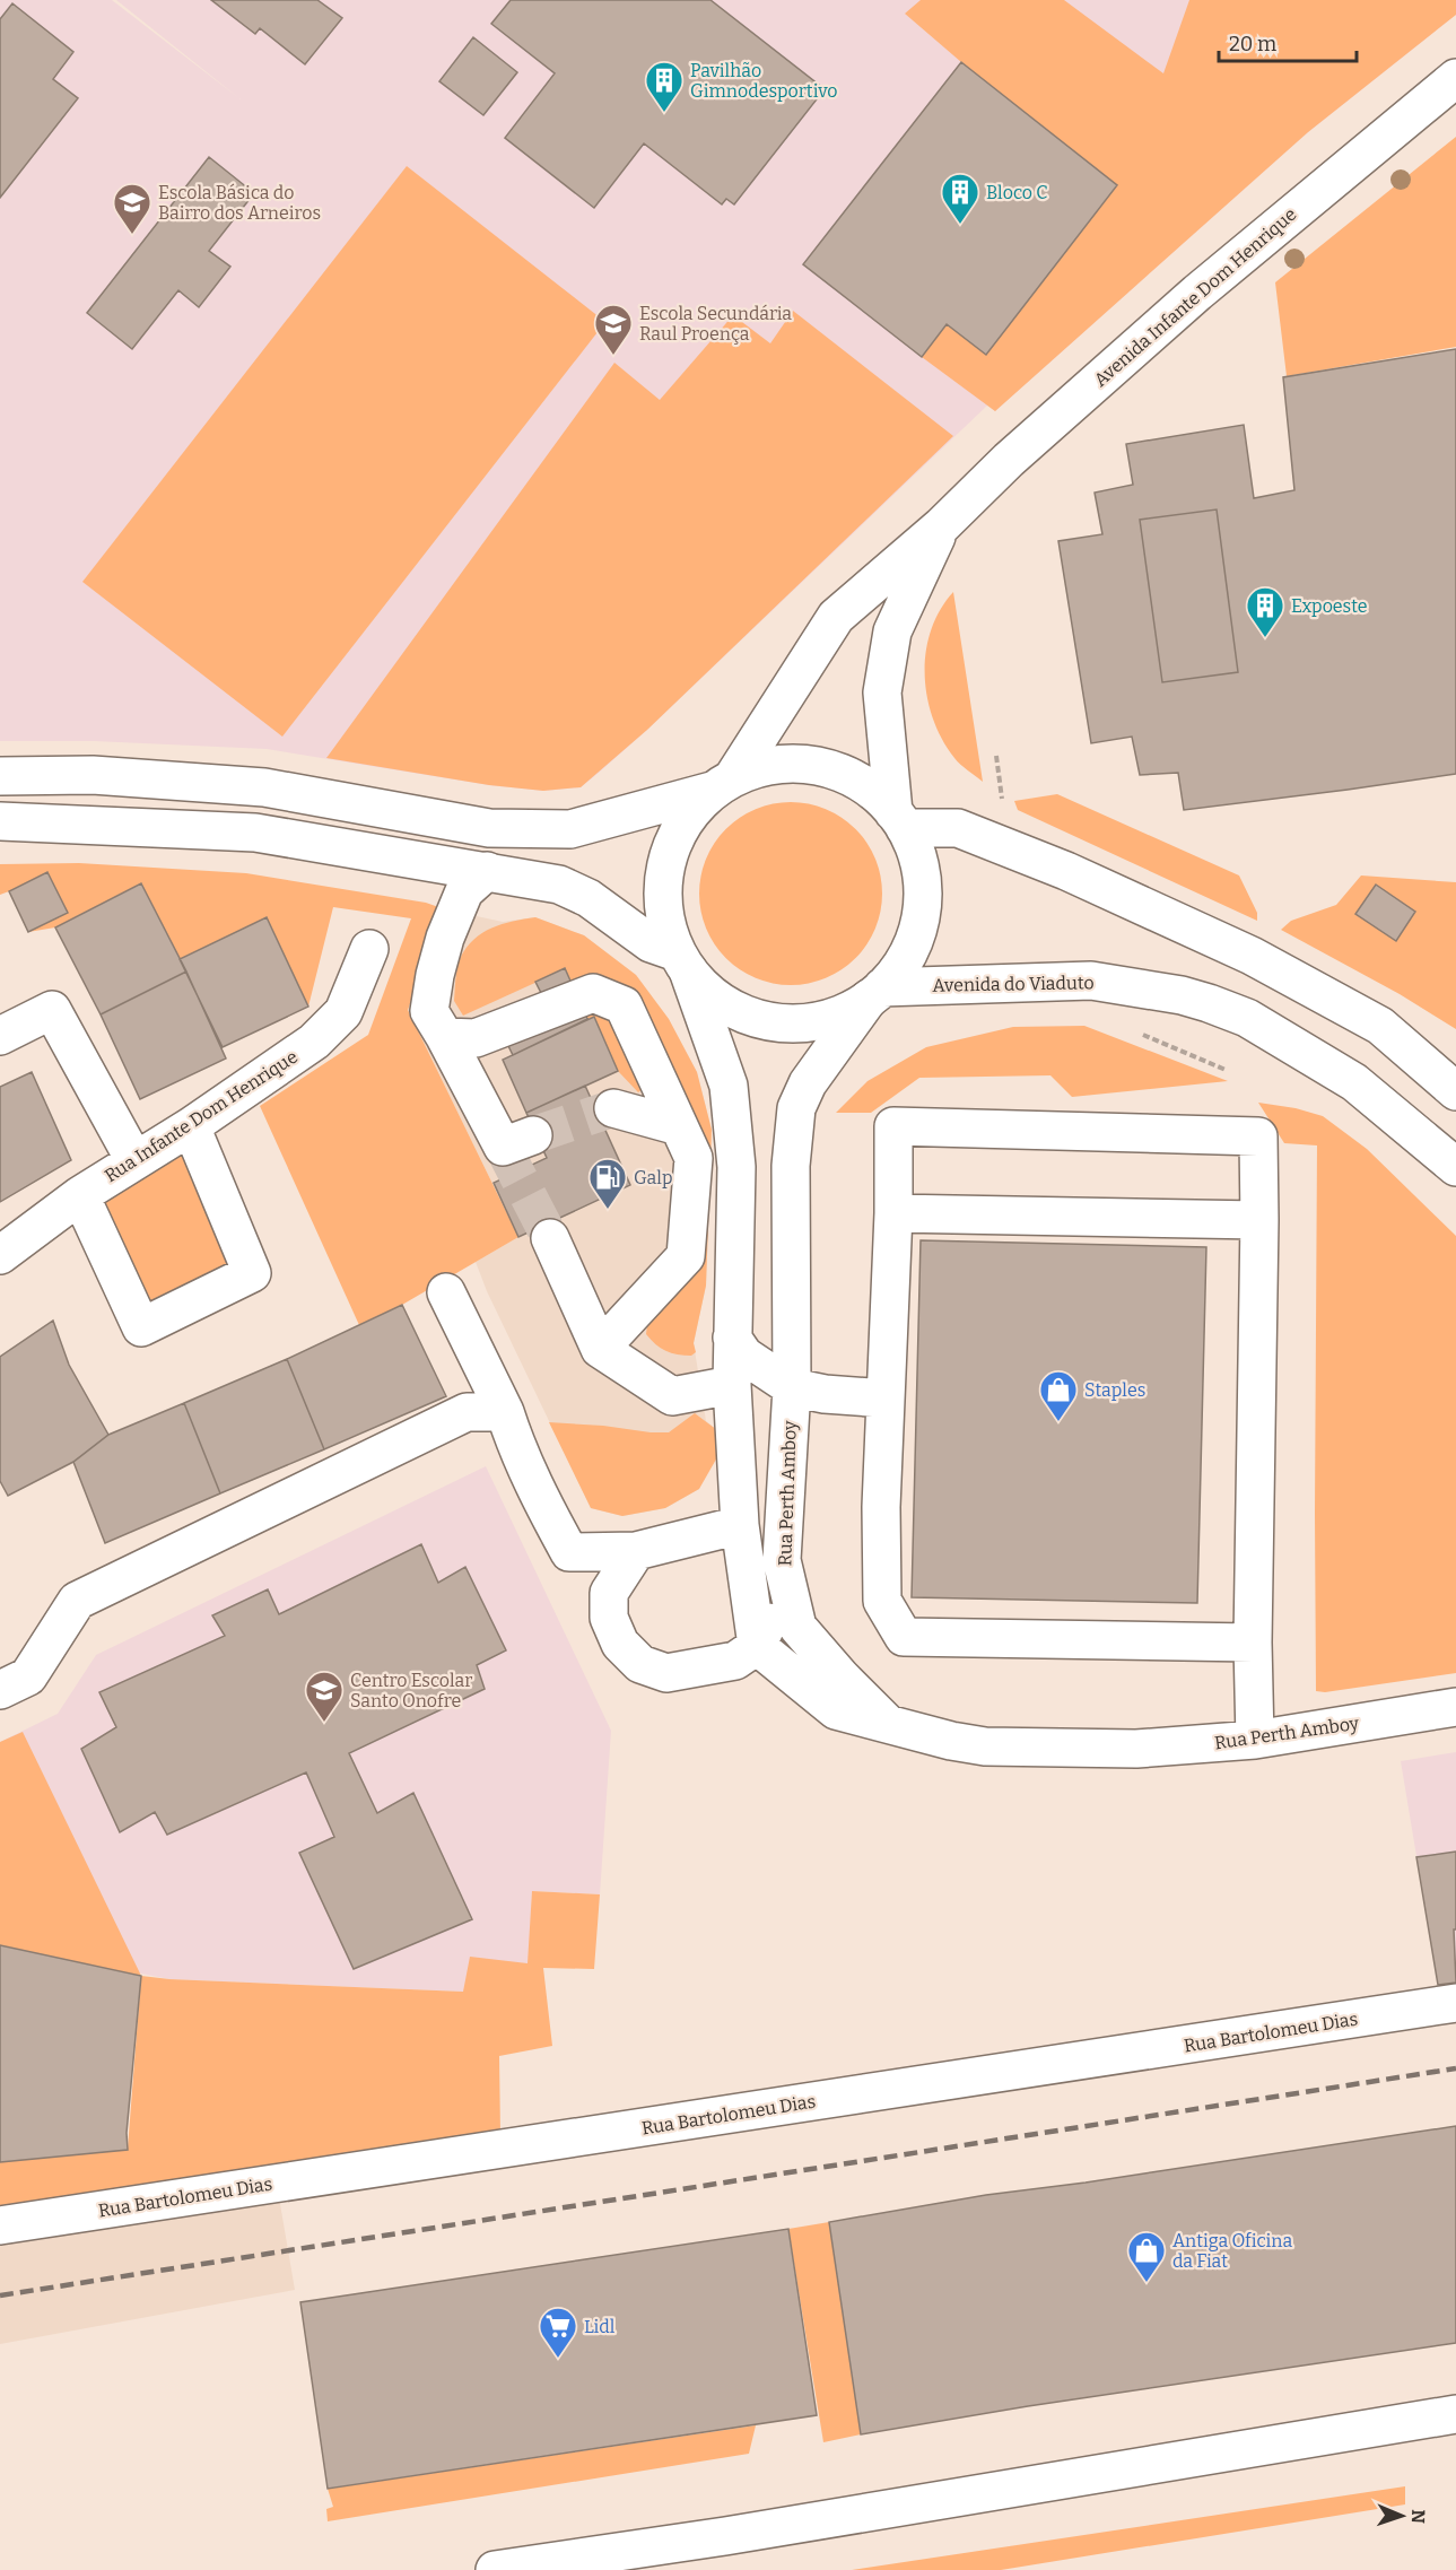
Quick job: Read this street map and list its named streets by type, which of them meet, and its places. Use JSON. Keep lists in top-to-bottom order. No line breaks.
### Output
{"streets":{"street":["Avenida Infante Dom Henrique","Avenida do Viaduto","Rua Infante Dom Henrique","Rua Perth Amboy","Rua Bartolomeu Dias"]},"crossings":[["Avenida Infante Dom Henrique","Rua Perth Amboy"],["Avenida do Viaduto","Rua Perth Amboy"]],"places":{"building":["Pavilhão Gimnodesportivo","Bloco C","Expoeste"],"school or university":["Escola Básica do Bairro dos Arneiros","Escola Secundária Raul Proença","Centro Escolar Santo Onofre"],"fuel station":["Galp"],"shop":["Staples","Antiga Oficina da Fiat"],"supermarket":["Lidl"]},"scale_bar":"20 m","north":"right"}
